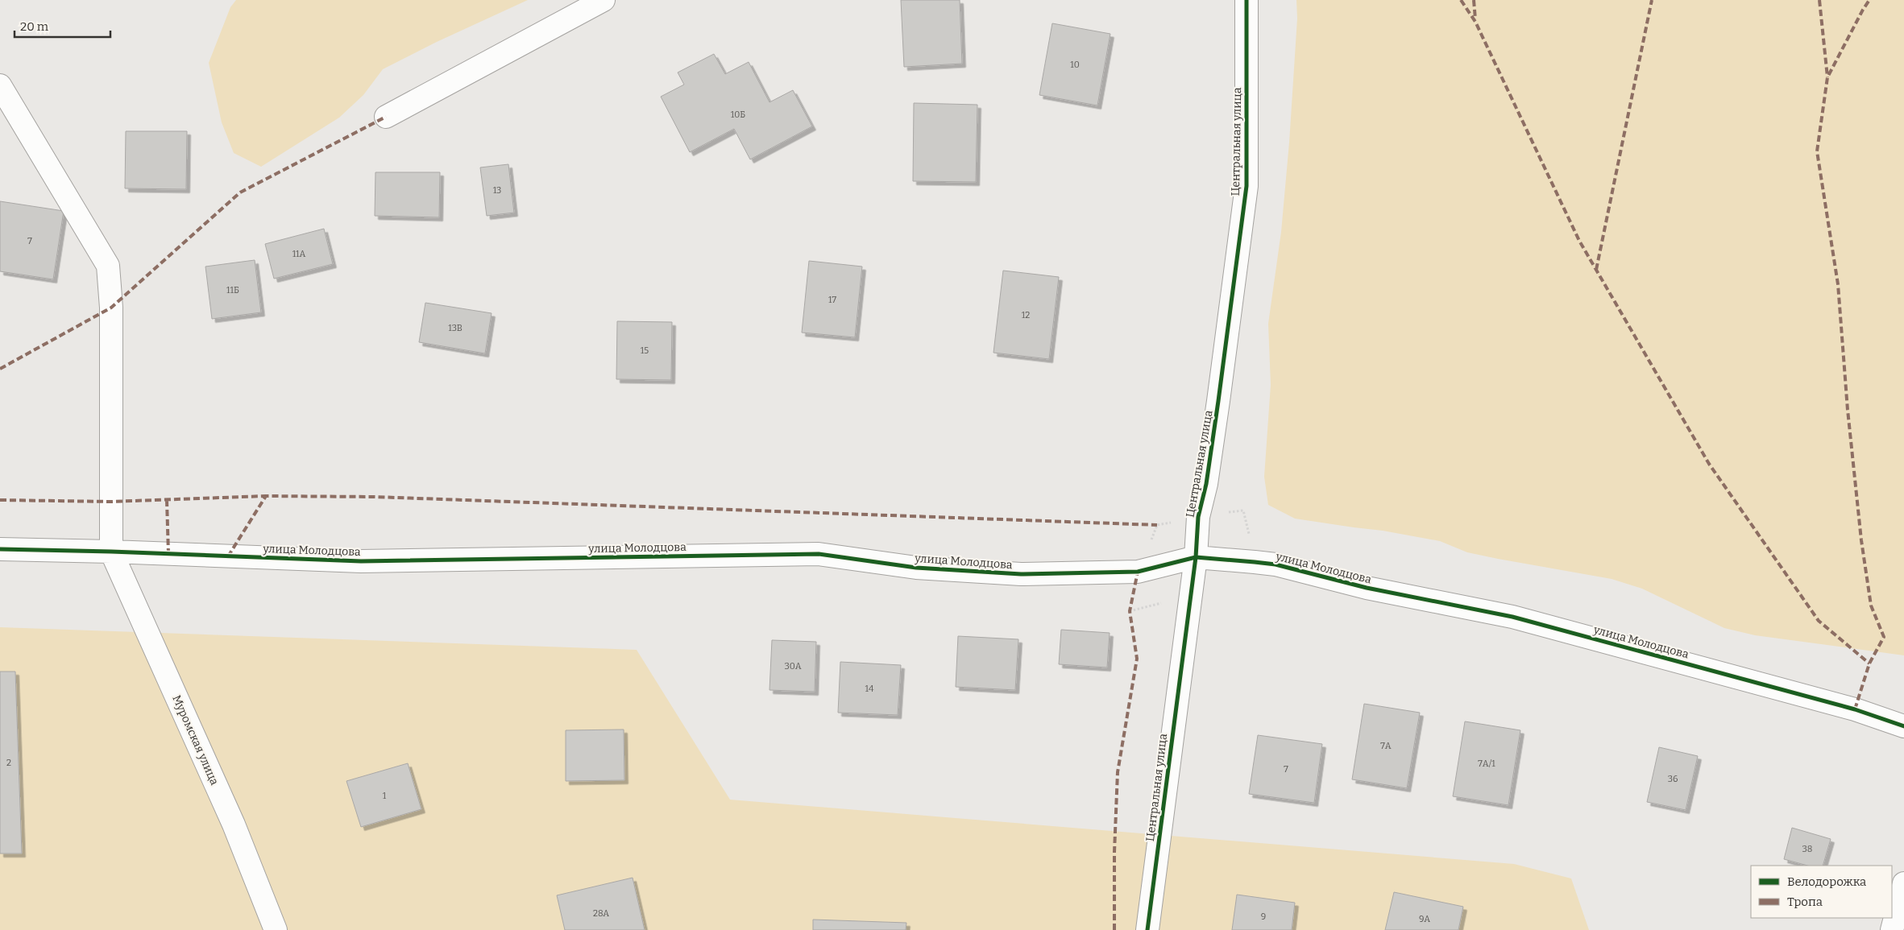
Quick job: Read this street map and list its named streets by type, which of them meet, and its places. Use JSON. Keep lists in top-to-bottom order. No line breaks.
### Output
{"streets":{"street":["Центральная улица","улица Молодцова","Муромская улица"]},"crossings":[["Центральная улица","улица Молодцова"],["улица Молодцова","Муромская улица"]],"house_numbers":["10","10Б","13","7","11А","11Б","17","12","13В","15","30А","14","7А","2","7А/1","7","36","1","38","28А","9","9А"],"legend":["Велодорожка","Тропа"],"scale_bar":"20 m"}
